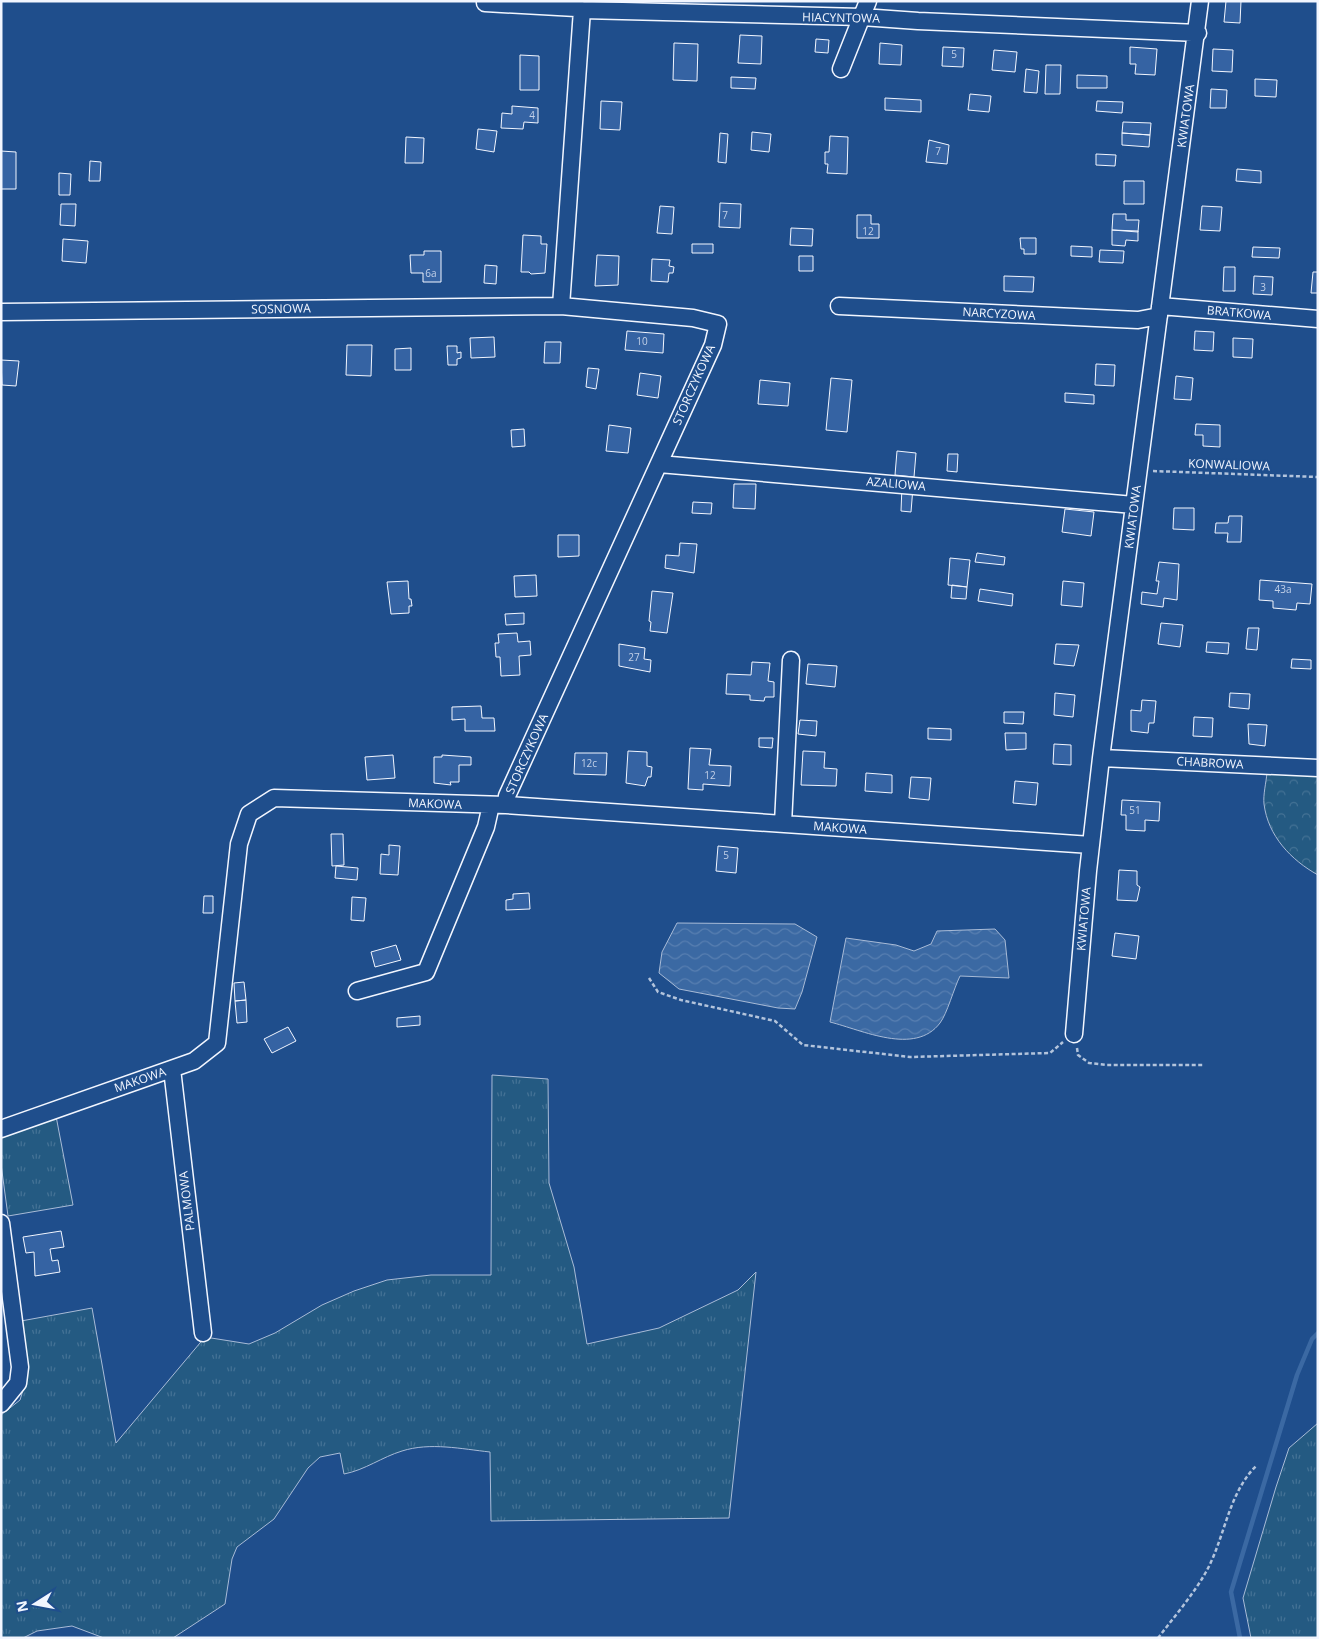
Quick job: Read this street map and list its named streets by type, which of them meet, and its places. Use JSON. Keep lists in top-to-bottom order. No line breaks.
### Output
{"streets":{"street":["HIACYNTOWA","KWIATOWA","SOSNOWA","BRATKOWA","NARCYZOWA","STORCZYKOWA","AZALIOWA","CHABROWA","MAKOWA","PALMOWA"],"path":["KONWALIOWA"]},"crossings":[["HIACYNTOWA","KWIATOWA"],["KWIATOWA","BRATKOWA"],["KWIATOWA","NARCYZOWA"],["KWIATOWA","KONWALIOWA"],["KWIATOWA","AZALIOWA"],["KWIATOWA","CHABROWA"],["KWIATOWA","MAKOWA"],["SOSNOWA","STORCZYKOWA"],["BRATKOWA","NARCYZOWA"],["STORCZYKOWA","AZALIOWA"],["STORCZYKOWA","MAKOWA"],["MAKOWA","PALMOWA"]],"house_numbers":["5","4","7","7","12","6a","3","10","43a","27","12c","12","51","5"],"north":"left"}
